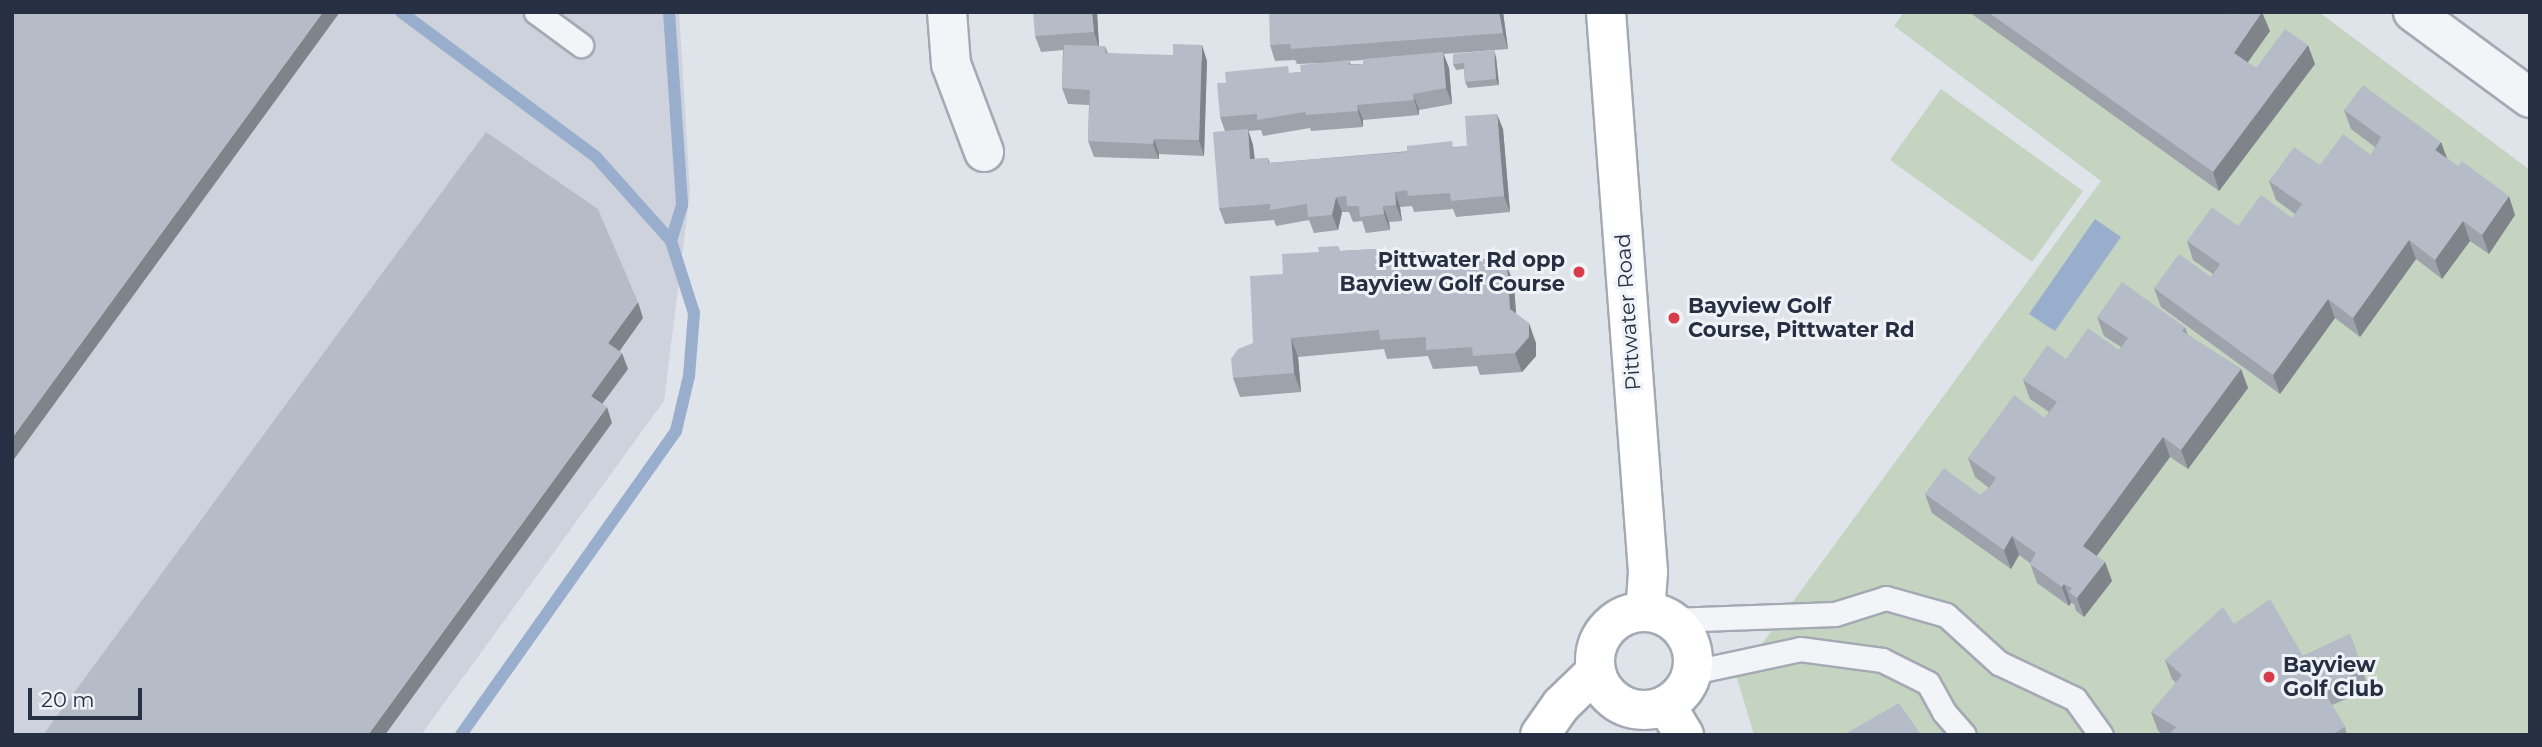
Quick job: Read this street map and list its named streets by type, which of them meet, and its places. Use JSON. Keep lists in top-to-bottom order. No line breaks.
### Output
{"streets":{"main road":["Pittwater Road"]},"places":["Pittwater Rd opp Bayview Golf Course","Bayview Golf Course, Pittwater Rd","Bayview Golf Club"],"scale_bar":"20 m"}
